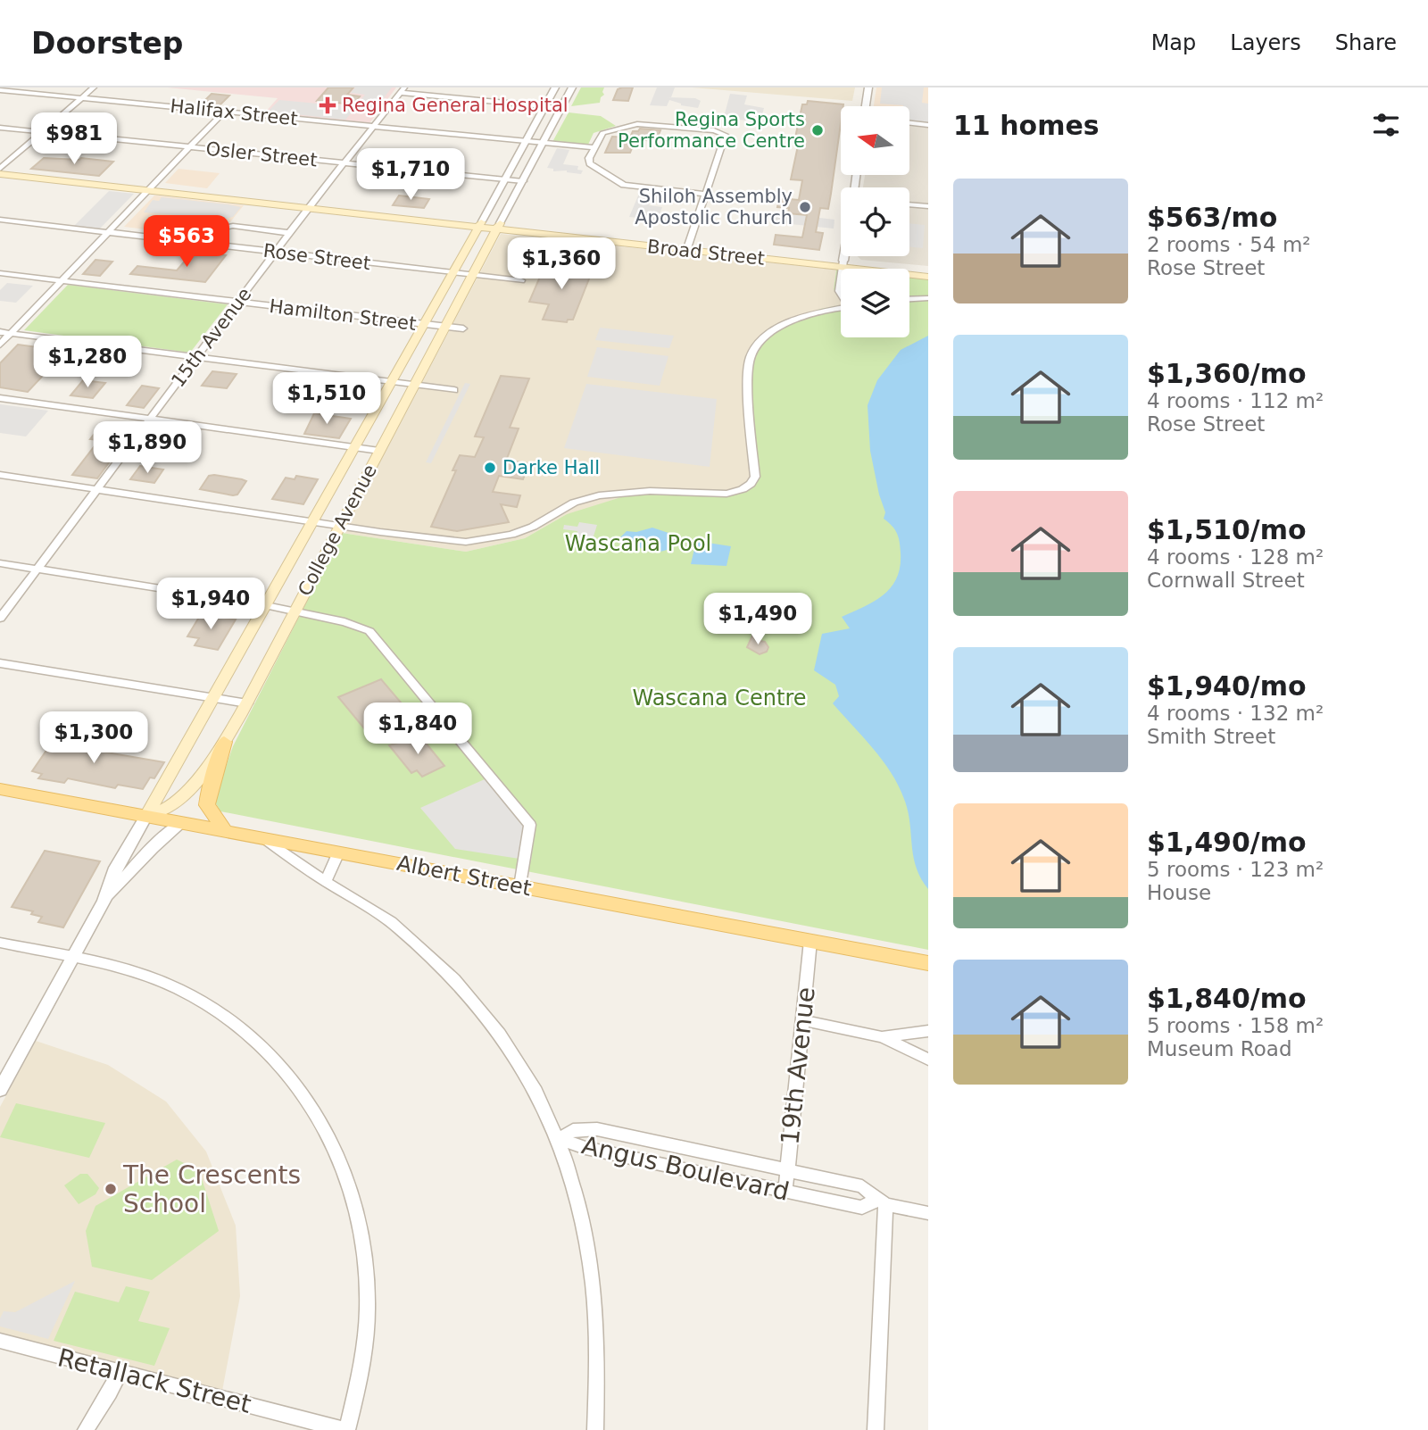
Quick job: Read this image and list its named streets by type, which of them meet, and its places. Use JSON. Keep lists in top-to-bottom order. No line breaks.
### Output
{"streets":{"main road":["Broad Street","College Avenue","Albert Street"],"street":["Halifax Street","Osler Street","Rose Street","Hamilton Street","15th Avenue","19th Avenue","Angus Boulevard","Retallack Street"]},"crossings":[["Halifax Street","15th Avenue"],["Halifax Street","College Avenue"],["Osler Street","15th Avenue"],["Osler Street","College Avenue"],["Broad Street","15th Avenue"],["Broad Street","College Avenue"],["Rose Street","15th Avenue"],["Rose Street","College Avenue"],["Hamilton Street","15th Avenue"],["Hamilton Street","College Avenue"],["College Avenue","Albert Street"],["Albert Street","19th Avenue"],["19th Avenue","Angus Boulevard"]],"parks":["Wascana Pool","Wascana Centre"],"places":{"health":["Regina General Hospital"],"other":["Regina Sports Performance Centre","Shiloh Assembly Apostolic Church","Darke Hall","The Crescents School"]},"north":"left","page":{"header":"Doorstep","nav":["Map","Layers","Share"],"heading":"11 homes","price":["$981","$1,710","$563","$1,360","$1,280","$1,510","$1,890","$1,940","$1,490","$1,840","$1,300"],"list":[{"name":"$563/mo","note":"2 rooms · 54 m² · Rose Street"},{"name":"$1,360/mo","note":"4 rooms · 112 m² · Rose Street"},{"name":"$1,510/mo","note":"4 rooms · 128 m² · Cornwall Street"},{"name":"$1,940/mo","note":"4 rooms · 132 m² · Smith Street"},{"name":"$1,490/mo","note":"5 rooms · 123 m² · House"},{"name":"$1,840/mo","note":"5 rooms · 158 m² · Museum Road"}]}}
